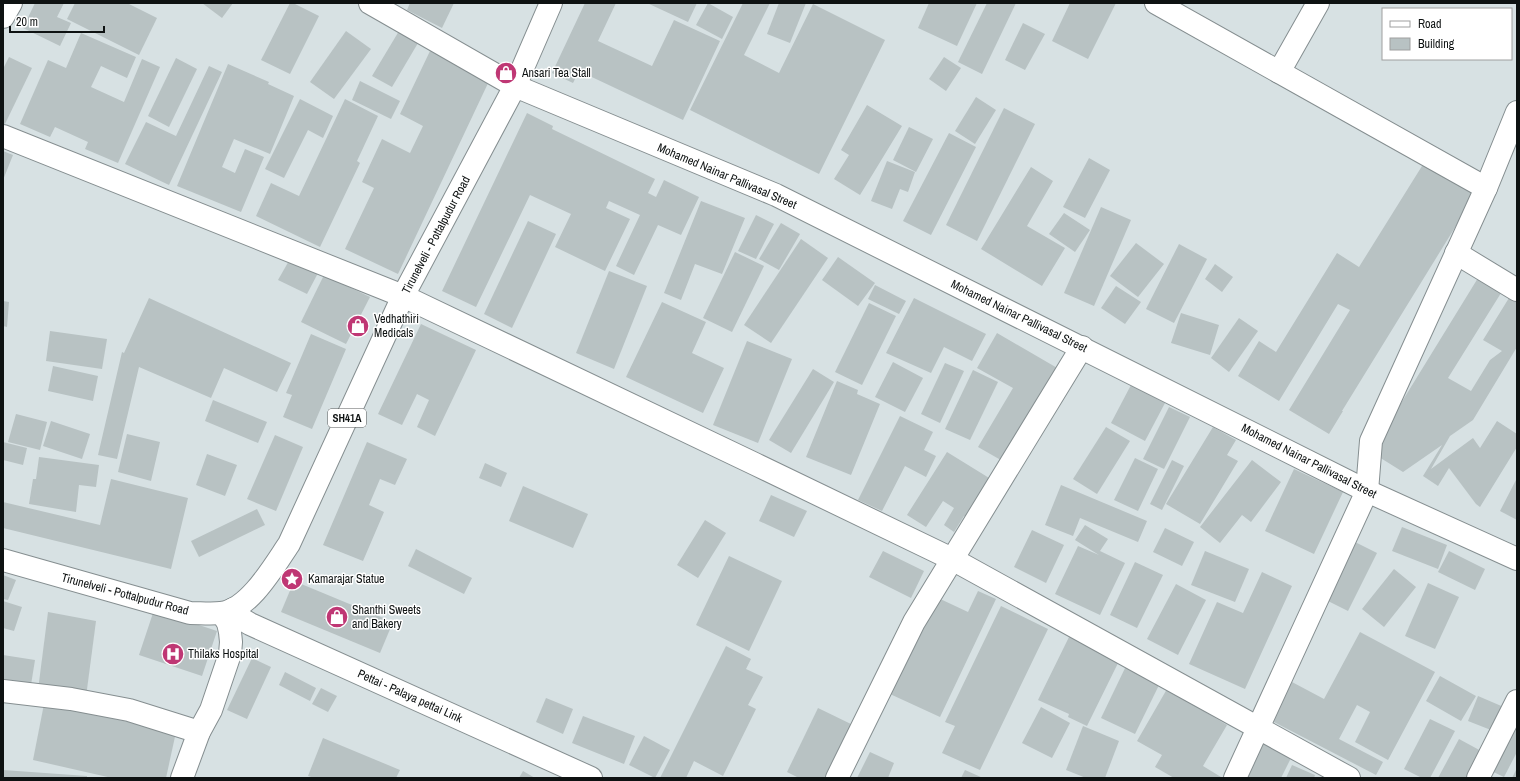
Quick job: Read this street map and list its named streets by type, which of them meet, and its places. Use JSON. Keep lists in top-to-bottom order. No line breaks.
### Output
{"streets":{"street":["Mohamed Nainar Pallivasal Street","Tirunelveli - Pottalpudur Road","SH41A","Pettai - Palaya pettai Link"]},"crossings":[["Mohamed Nainar Pallivasal Street","Tirunelveli - Pottalpudur Road"],["Tirunelveli - Pottalpudur Road","Pettai - Palaya pettai Link"]],"places":{"shop":["Ansari Tea Stall","Vedhathiri Medicals","Shanthi Sweets and Bakery"],"place":["Kamarajar Statue"],"hospital":["Thilaks Hospital"]},"legend":["Road","Building"],"scale_bar":"20 m"}
